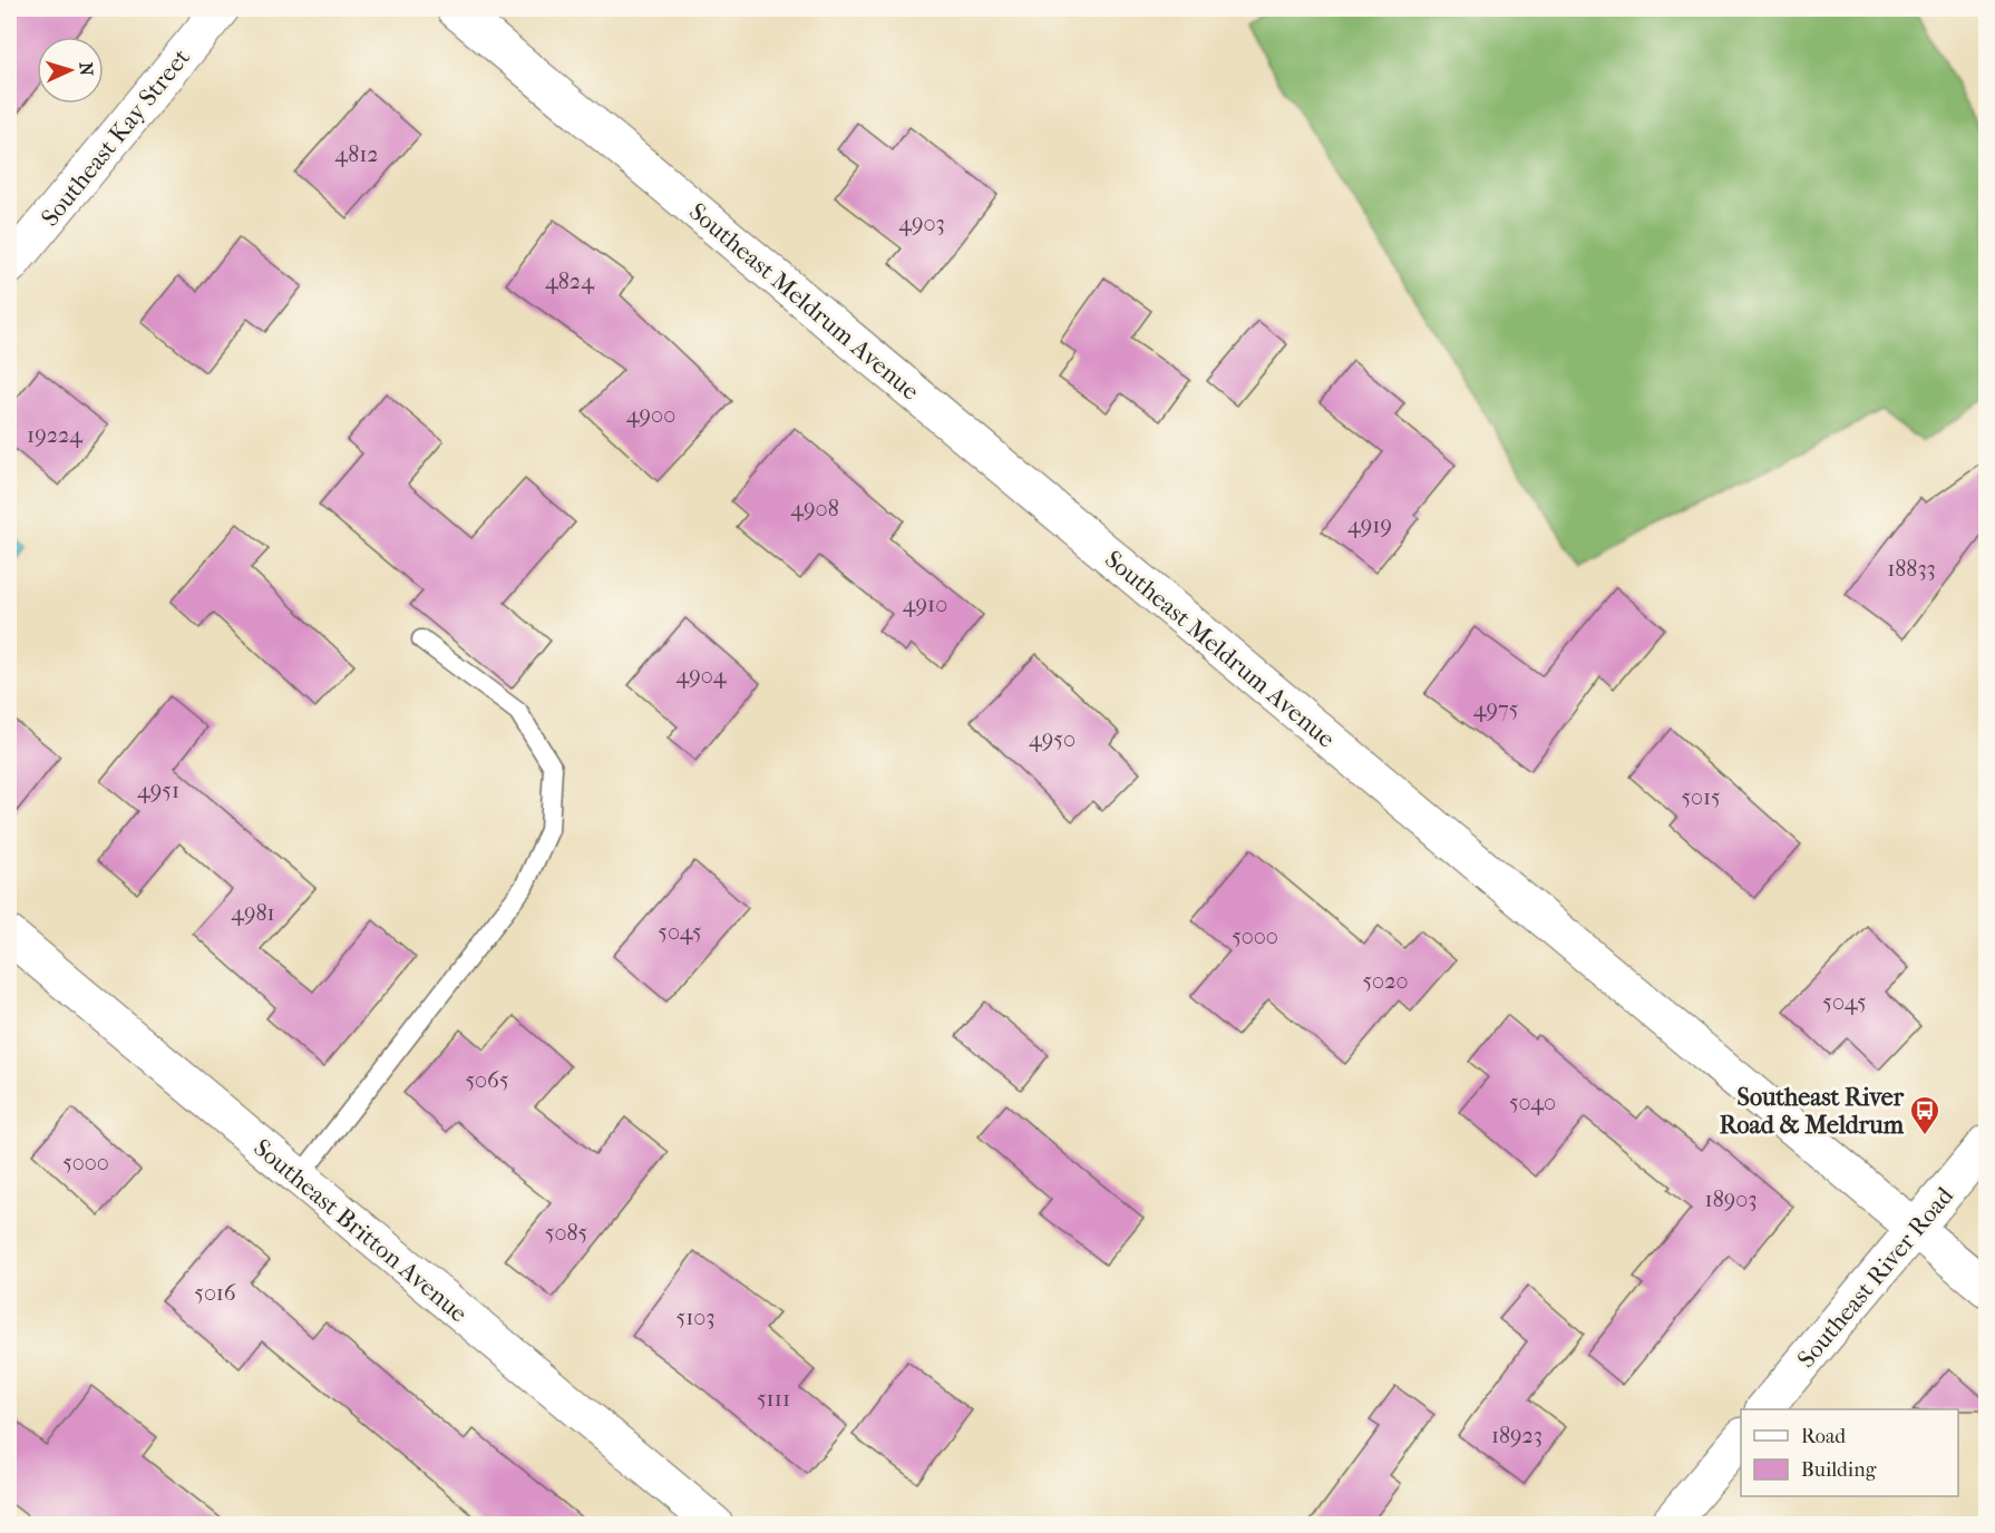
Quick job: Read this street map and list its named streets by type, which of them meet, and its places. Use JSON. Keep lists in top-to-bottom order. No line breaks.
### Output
{"streets":{"street":["Southeast Kay Street","Southeast Meldrum Avenue","Southeast Britton Avenue","Southeast River Road"]},"crossings":[["Southeast Meldrum Avenue","Southeast River Road"]],"places":{"bus stop":["Southeast River Road & Meldrum"]},"house_numbers":["4812","4903","4824","4900","19224","4908","4919","18833","4910","4904","4975","4950","4951","5015","4981","5045","5000","5020","5045","5065","5040","5000","18903","5085","5016","5103","5111","18923"],"legend":["Road","Building"],"north":"right"}
